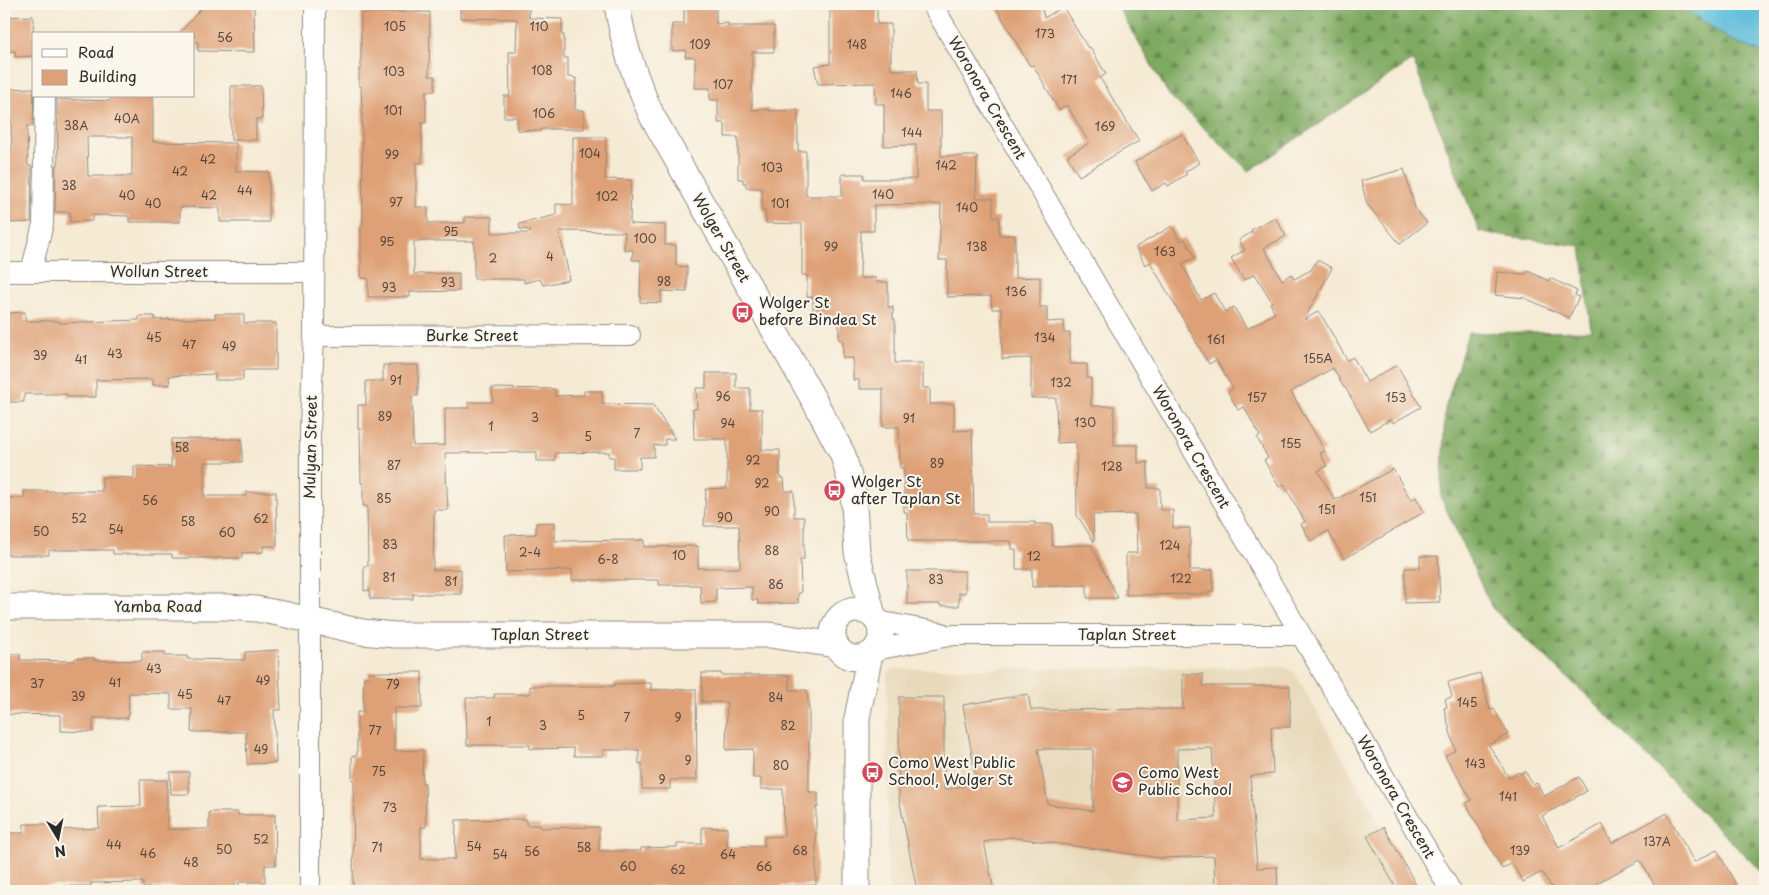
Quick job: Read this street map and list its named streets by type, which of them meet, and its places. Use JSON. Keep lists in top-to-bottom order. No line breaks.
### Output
{"streets":{"street":["Woronora Crescent","Wolger Street","Wollun Street","Burke Street","Mulyan Street","Yamba Road","Taplan Street"]},"crossings":[["Woronora Crescent","Taplan Street"],["Wolger Street","Taplan Street"],["Wollun Street","Mulyan Street"],["Burke Street","Mulyan Street"],["Mulyan Street","Yamba Road"],["Mulyan Street","Taplan Street"],["Yamba Road","Taplan Street"]],"places":{"bus stop":["Wolger St before Bindea St","Wolger St after Taplan St","Como West Public School, Wolger St"],"school or university":["Como West Public School"]},"house_numbers":["105","110","173","56","109","148","108","103","171","107","146","101","106","40A","38A","169","144","104","99","42","142","103","42","38","44","140","40","42","102","97","40","101","140","95","100","95","99","138","163","4","2","98","93","93","136","45","134","161","47","49","43","39","155A","41","91","132","96","157","153","89","3","91","130","94","1","7","5","155","58","92","89","87","128","92","151","85","56","151","90","90","52","62","58","54","50","60","83","124","88","2-4","10","12","6-8","81","122","83","81","86","43","49","41","37","79","45","39","84","47","145","5","7","9","1","3","82","77","49","9","143","80","75","9","141","73","52","137A","44","54","71","58","50","68","139","56","46","54","64","48","60","66","62"],"legend":["Road","Building"],"north":"bottom"}
